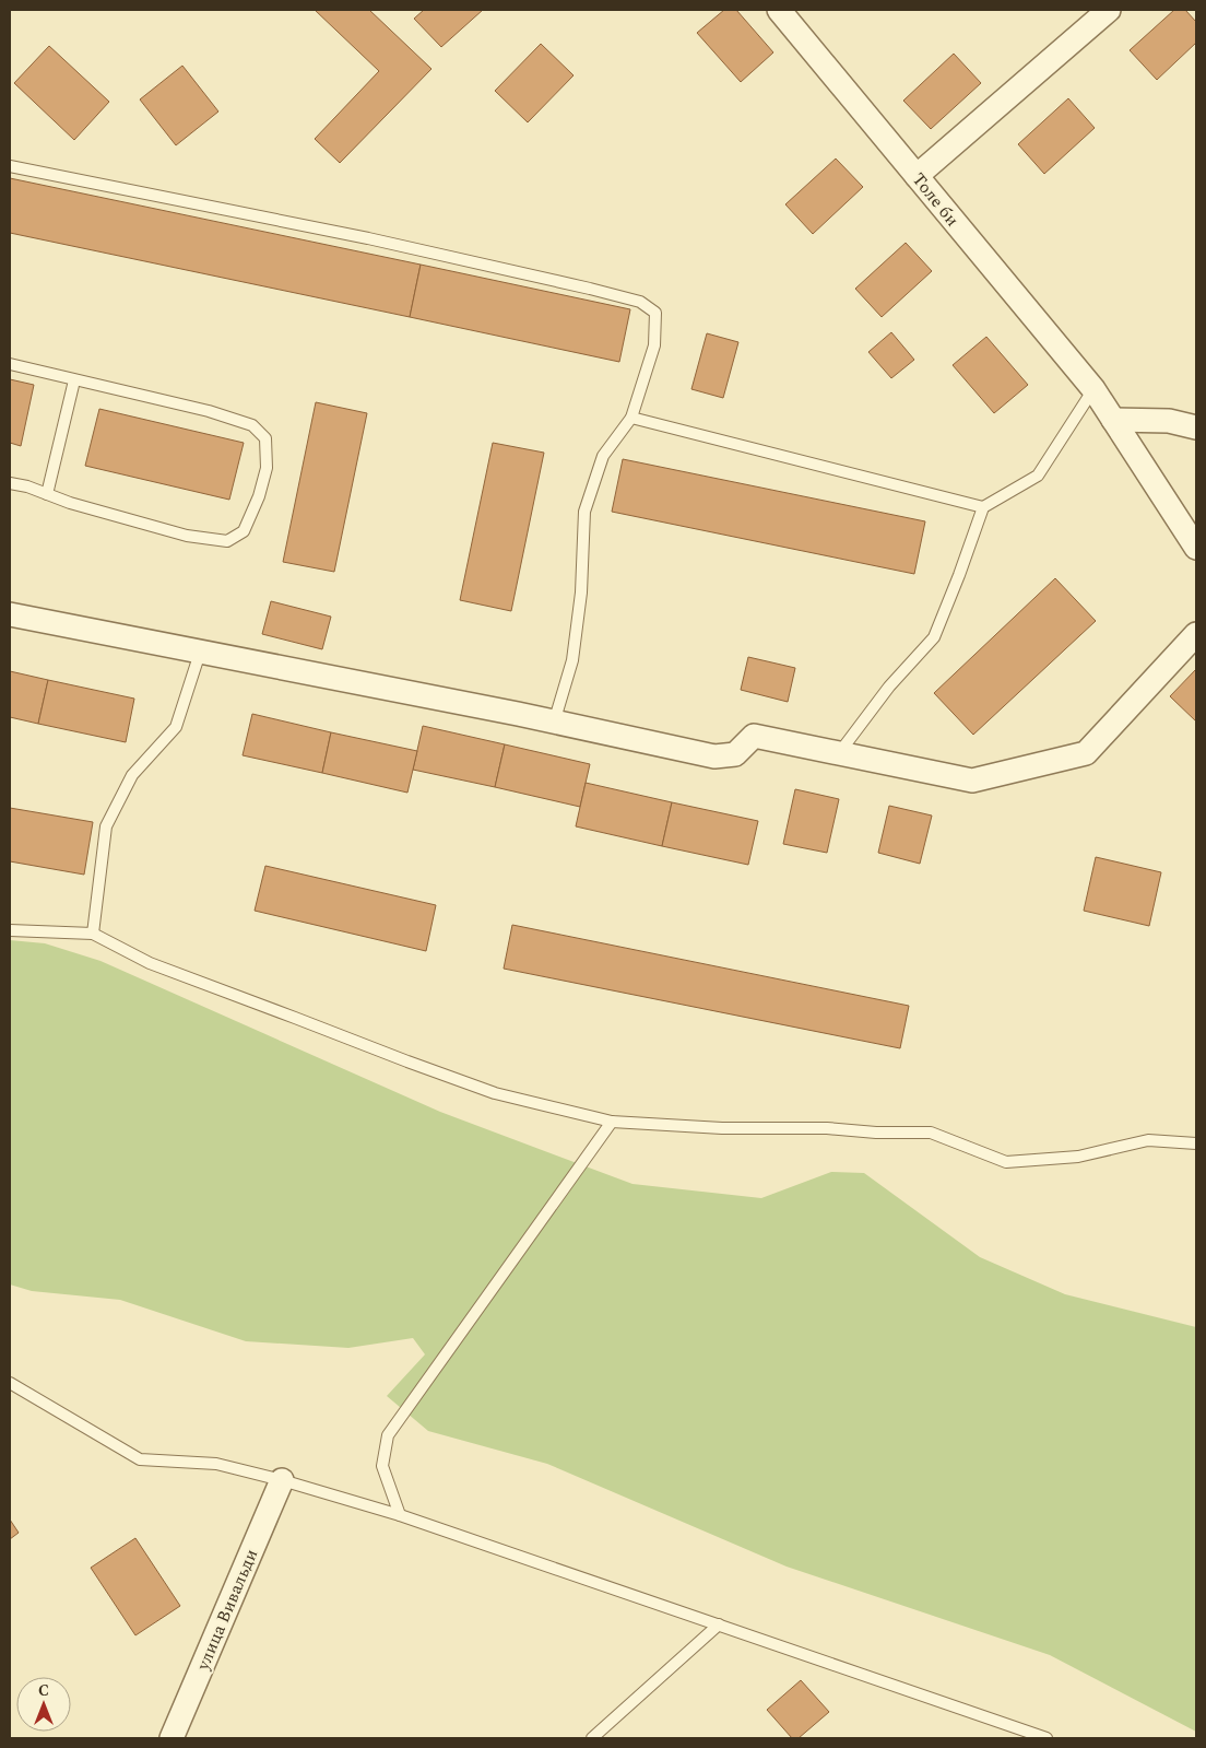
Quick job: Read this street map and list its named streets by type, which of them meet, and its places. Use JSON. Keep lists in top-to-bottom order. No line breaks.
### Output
{"streets":{"street":["Толе би","улица Вивальди"]},"north":"top"}
